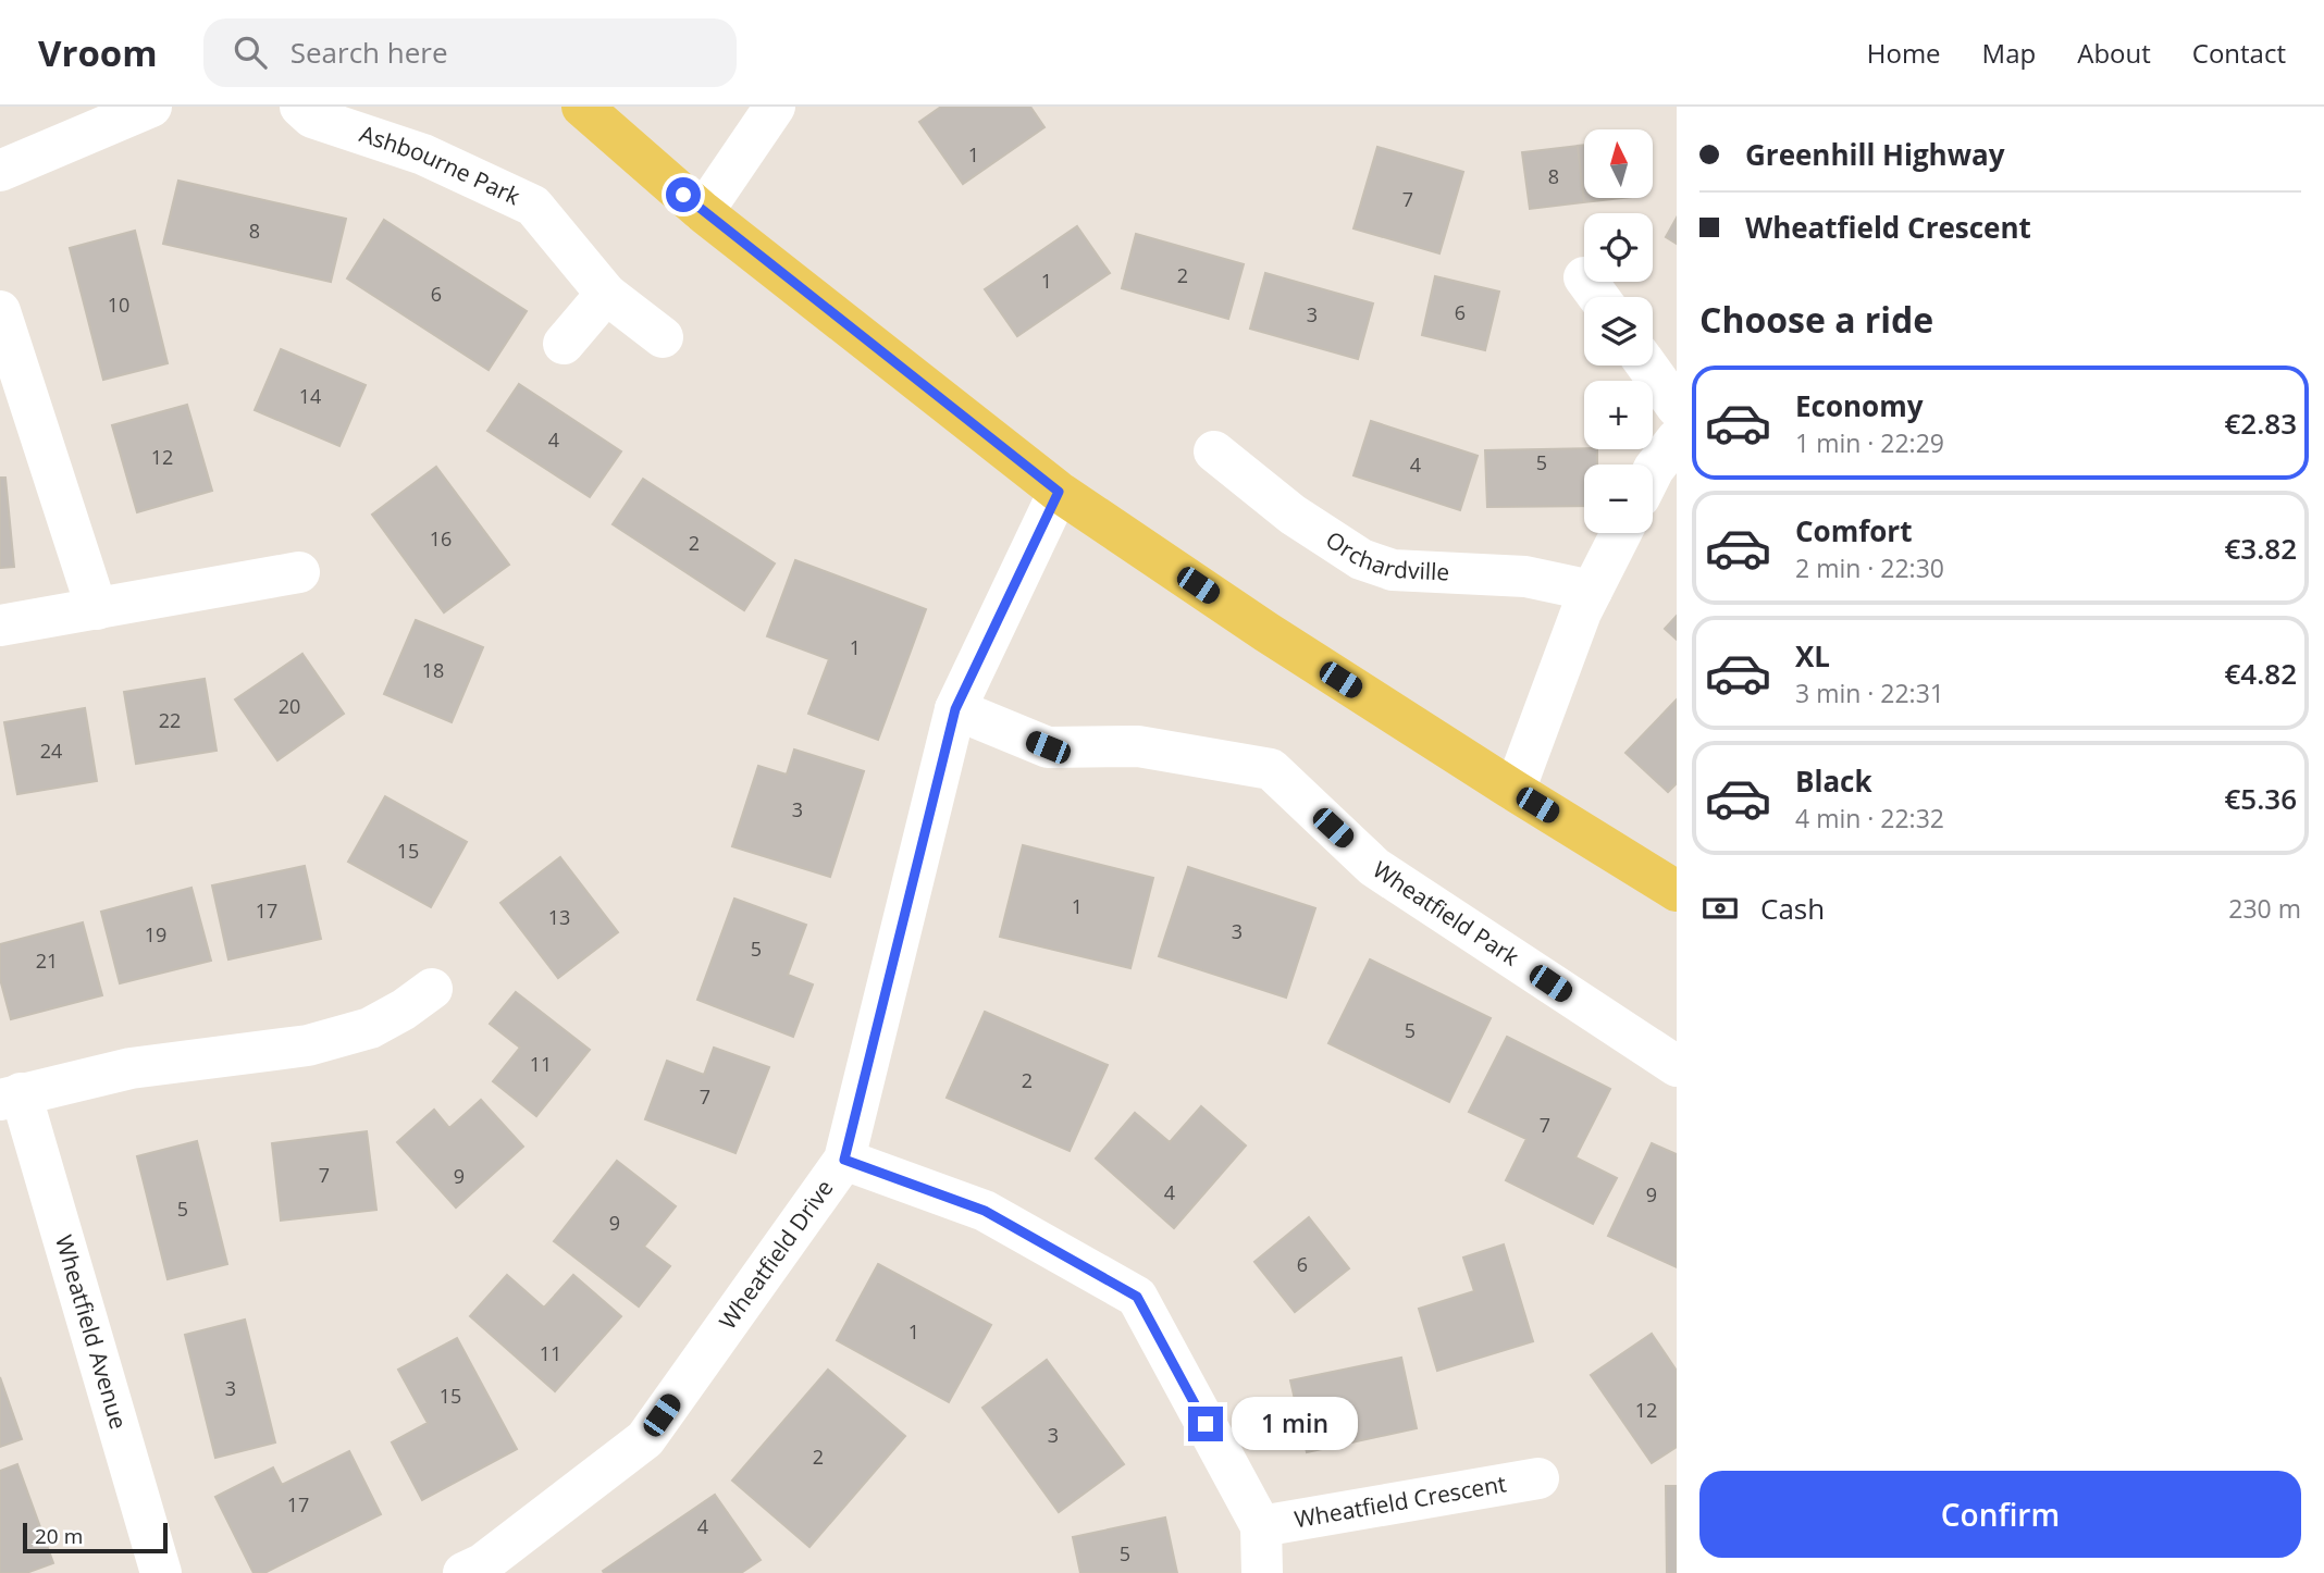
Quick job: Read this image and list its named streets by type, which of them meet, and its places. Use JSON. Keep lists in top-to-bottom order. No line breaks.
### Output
{"streets":{"street":["Ashbourne Park","Orchardville","Wheatfield Park","Wheatfield Drive","Wheatfield Avenue","Wheatfield Crescent"]},"crossings":[["Wheatfield Park","Wheatfield Drive"],["Wheatfield Drive","Wheatfield Crescent"]],"house_numbers":["1","8","7","8","2","1","6","10","6","3","14","4","12","5","4","16","2","1","18","20","22","24","3","15","1","17","13","3","19","5","21","5","11","2","7","7","7","9","4","9","5","9","6","1","11","3","15","12","3","2","17","4","5"],"scale_bar":"20 m","north":"top","page":{"header":"Vroom","search":"Search here","nav":["Home","Map","About","Contact"],"banner":["Greenhill Highway","Wheatfield Crescent"],"map_buttons":["+","−"],"heading":"Choose a ride","list":[{"name":"Economy","note":"1 min · 22:29","value":"€2.83"},{"name":"Comfort","note":"2 min · 22:30","value":"€3.82"},{"name":"XL","note":"3 min · 22:31","value":"€4.82"},{"name":"Black","note":"4 min · 22:32","value":"€5.36"}],"pay":["Cash","230 m"],"bubble":"1 min","buttons":"Confirm","scale":"20 m"}}
